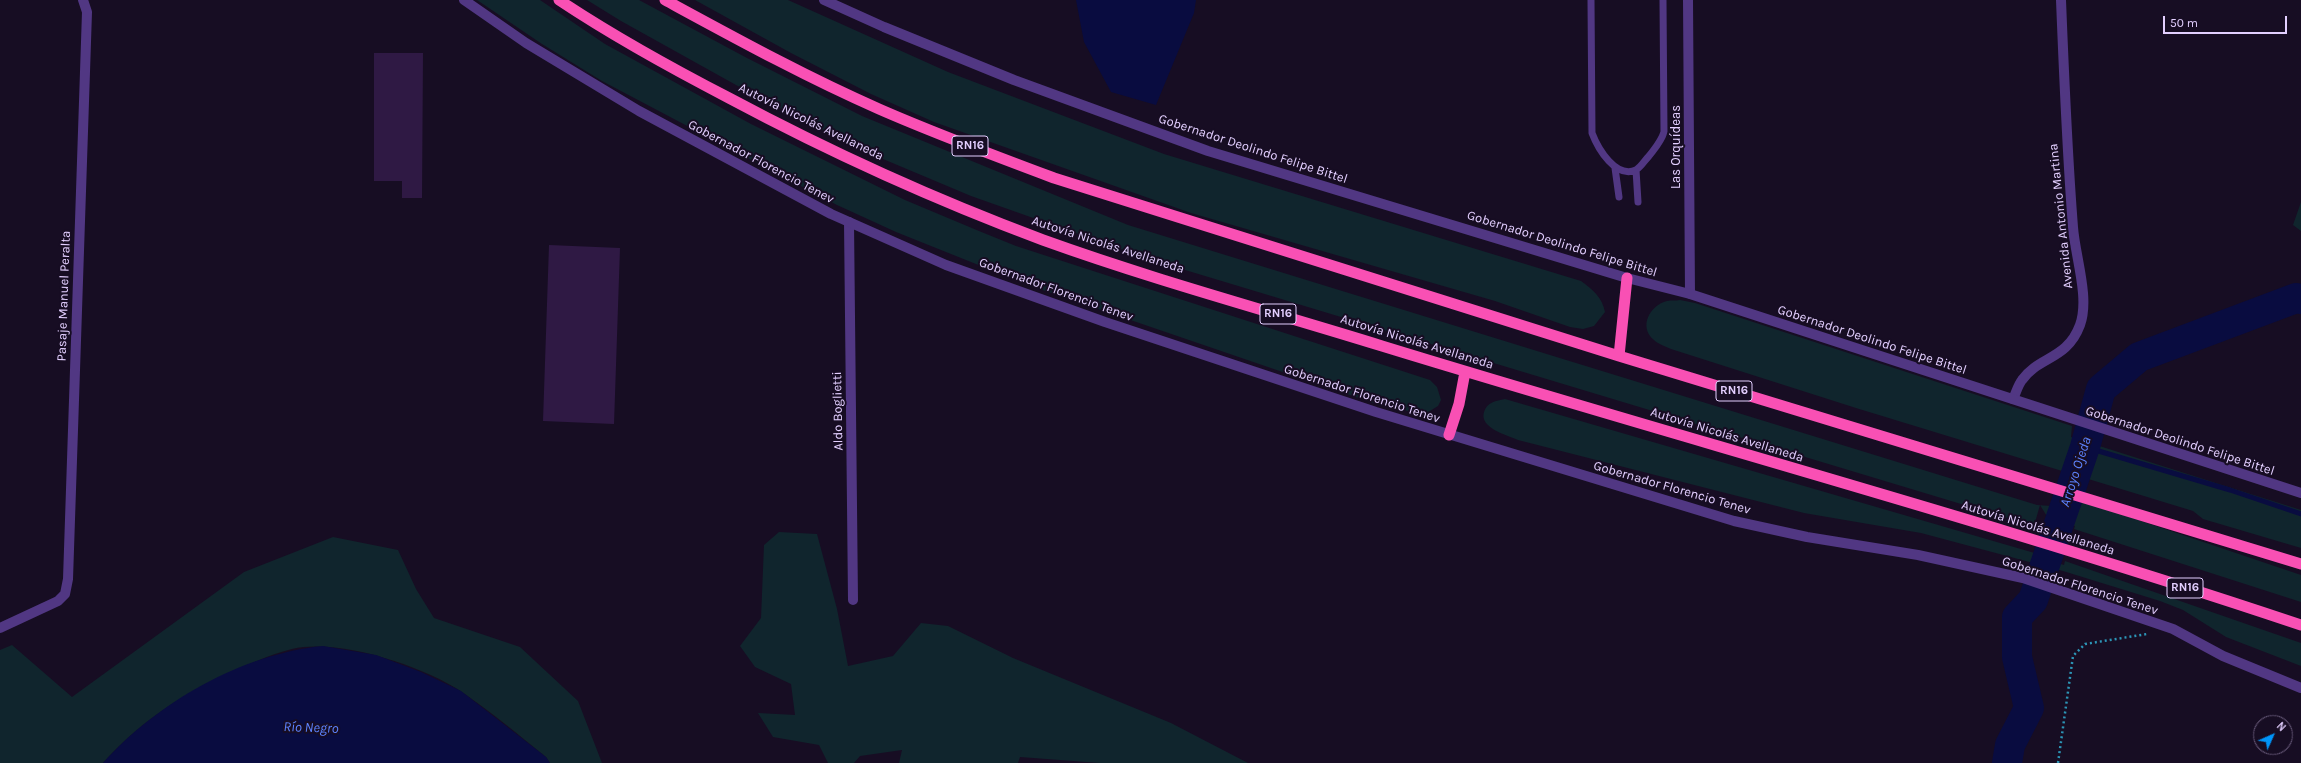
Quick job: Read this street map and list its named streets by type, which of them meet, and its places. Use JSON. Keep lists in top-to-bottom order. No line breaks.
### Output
{"streets":{"highway":["Autovía Nicolás Avellaneda","RN16"],"street":["Las Orquídeas","Gobernador Deolindo Felipe Bittel","Gobernador Florencio Tenev","Avenida Antonio Martina","Pasaje Manuel Peralta","Aldo Boglietti"]},"crossings":[["Las Orquídeas","Gobernador Deolindo Felipe Bittel"],["Gobernador Deolindo Felipe Bittel","Avenida Antonio Martina"],["Gobernador Florencio Tenev","Aldo Boglietti"]],"water":["Arroyo Ojeda","Río Negro"],"scale_bar":"50 m","north":"top right"}
